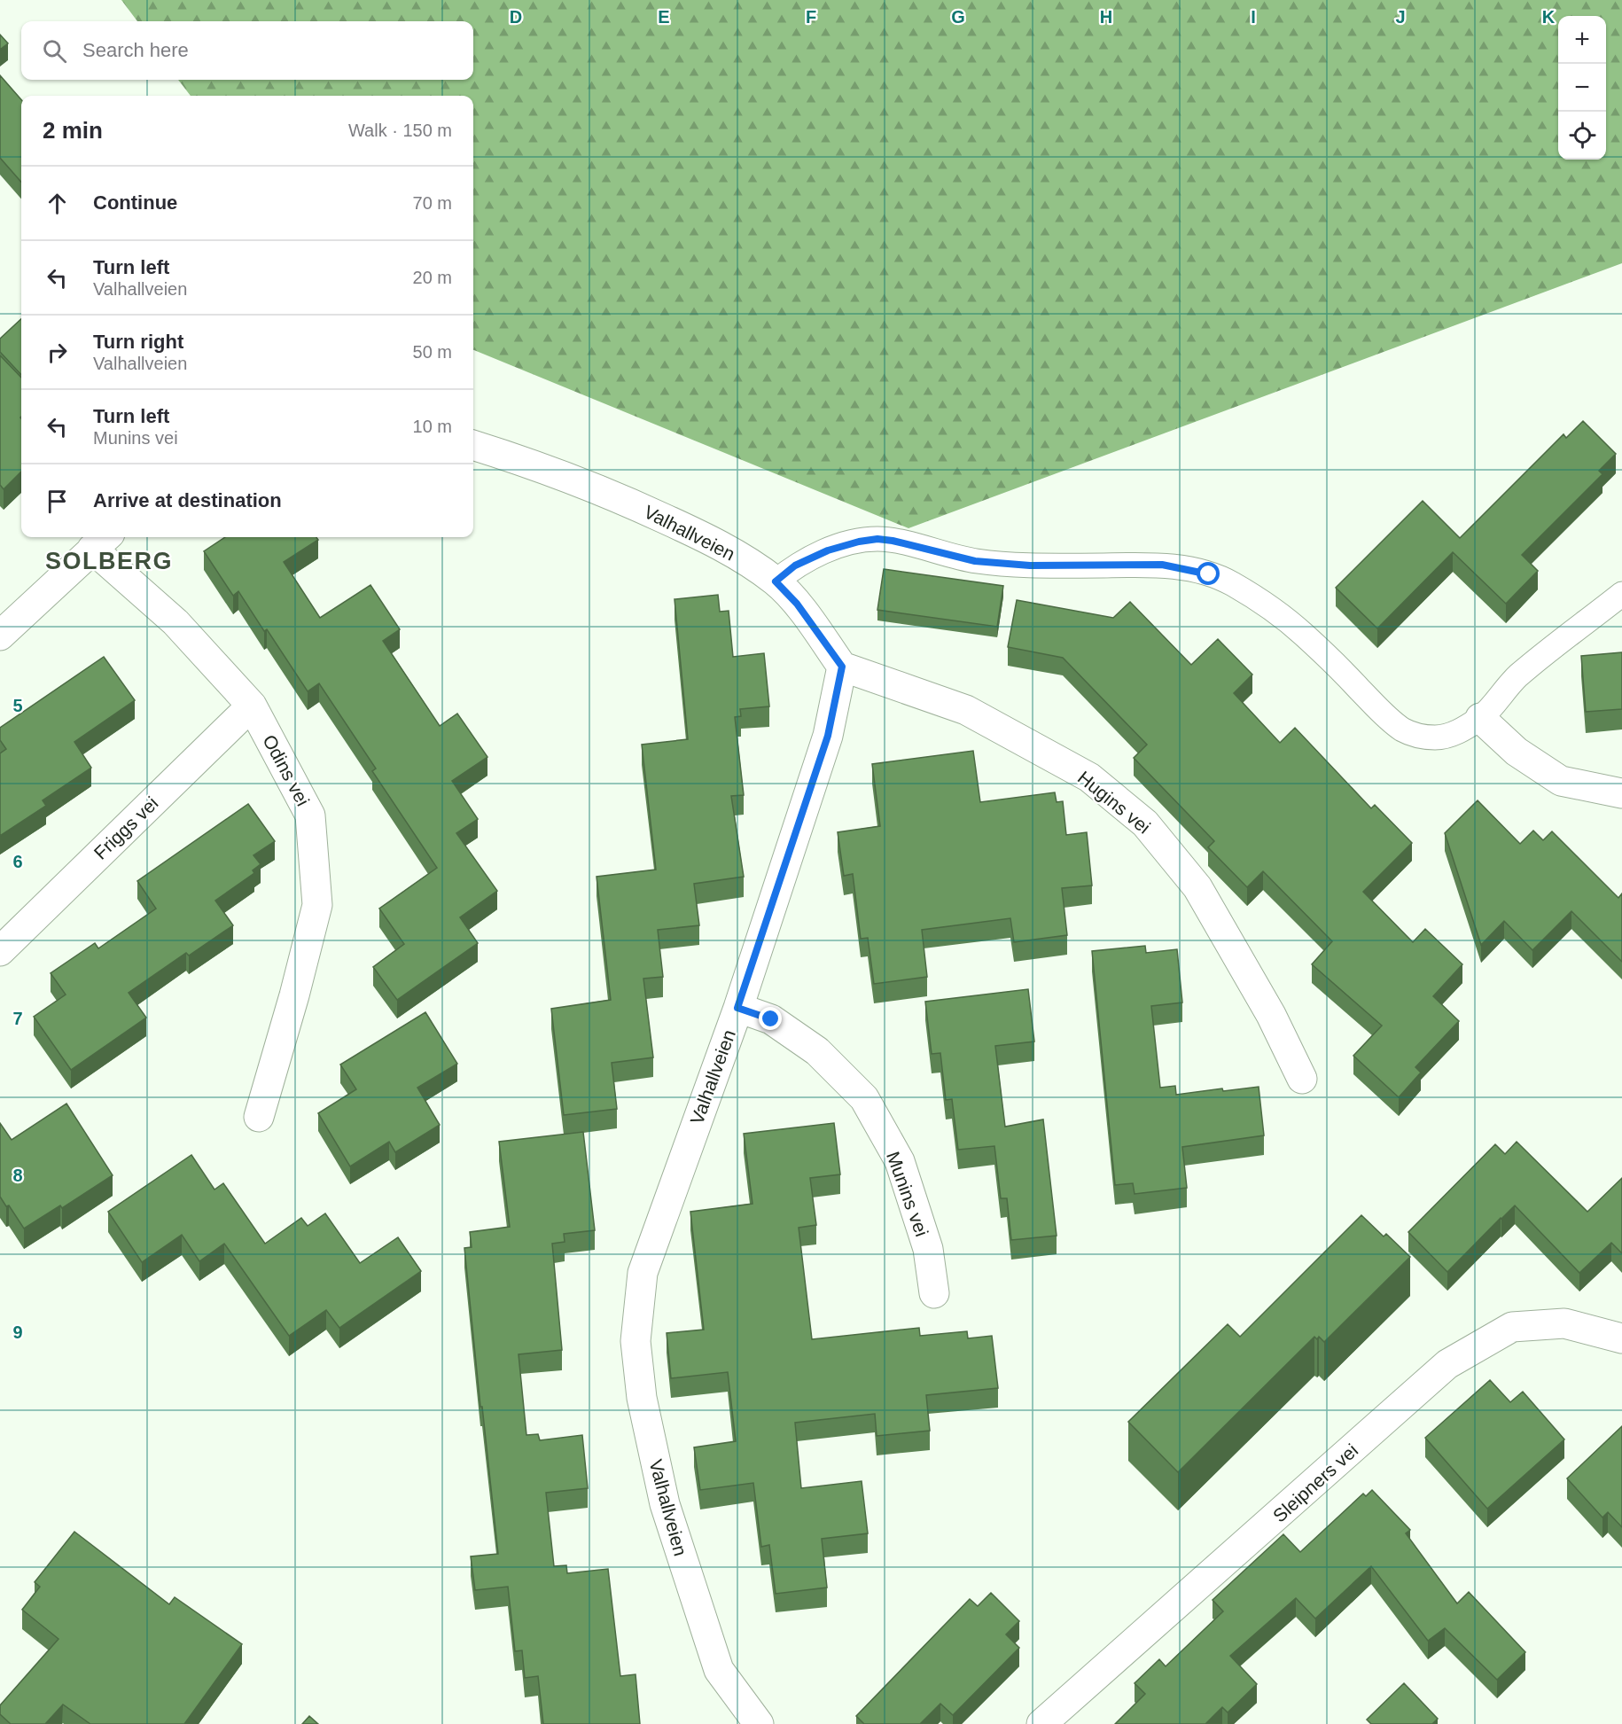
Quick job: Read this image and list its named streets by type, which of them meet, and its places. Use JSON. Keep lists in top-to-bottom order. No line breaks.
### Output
{"streets":{"street":["Valhallveien","Odins vei","Hugins vei","Friggs vei","Munins vei","Sleipners vei"]},"crossings":[["Valhallveien","Hugins vei"],["Valhallveien","Munins vei"],["Odins vei","Friggs vei"]],"districts":["SOLBERG"],"page":{"map_buttons":["+","−"],"search":"Search here","heading":["2 min","Walk · 150 m"],"list":[["Continue","70 m"],["Turn left","Valhallveien","20 m"],["Turn right","Valhallveien","50 m"],["Turn left","Munins vei","10 m"],"Arrive at destination"]},"grid":{"columns":["D","E","F","G","H","I","J","K"],"rows":["5","6","7","8","9"]}}
